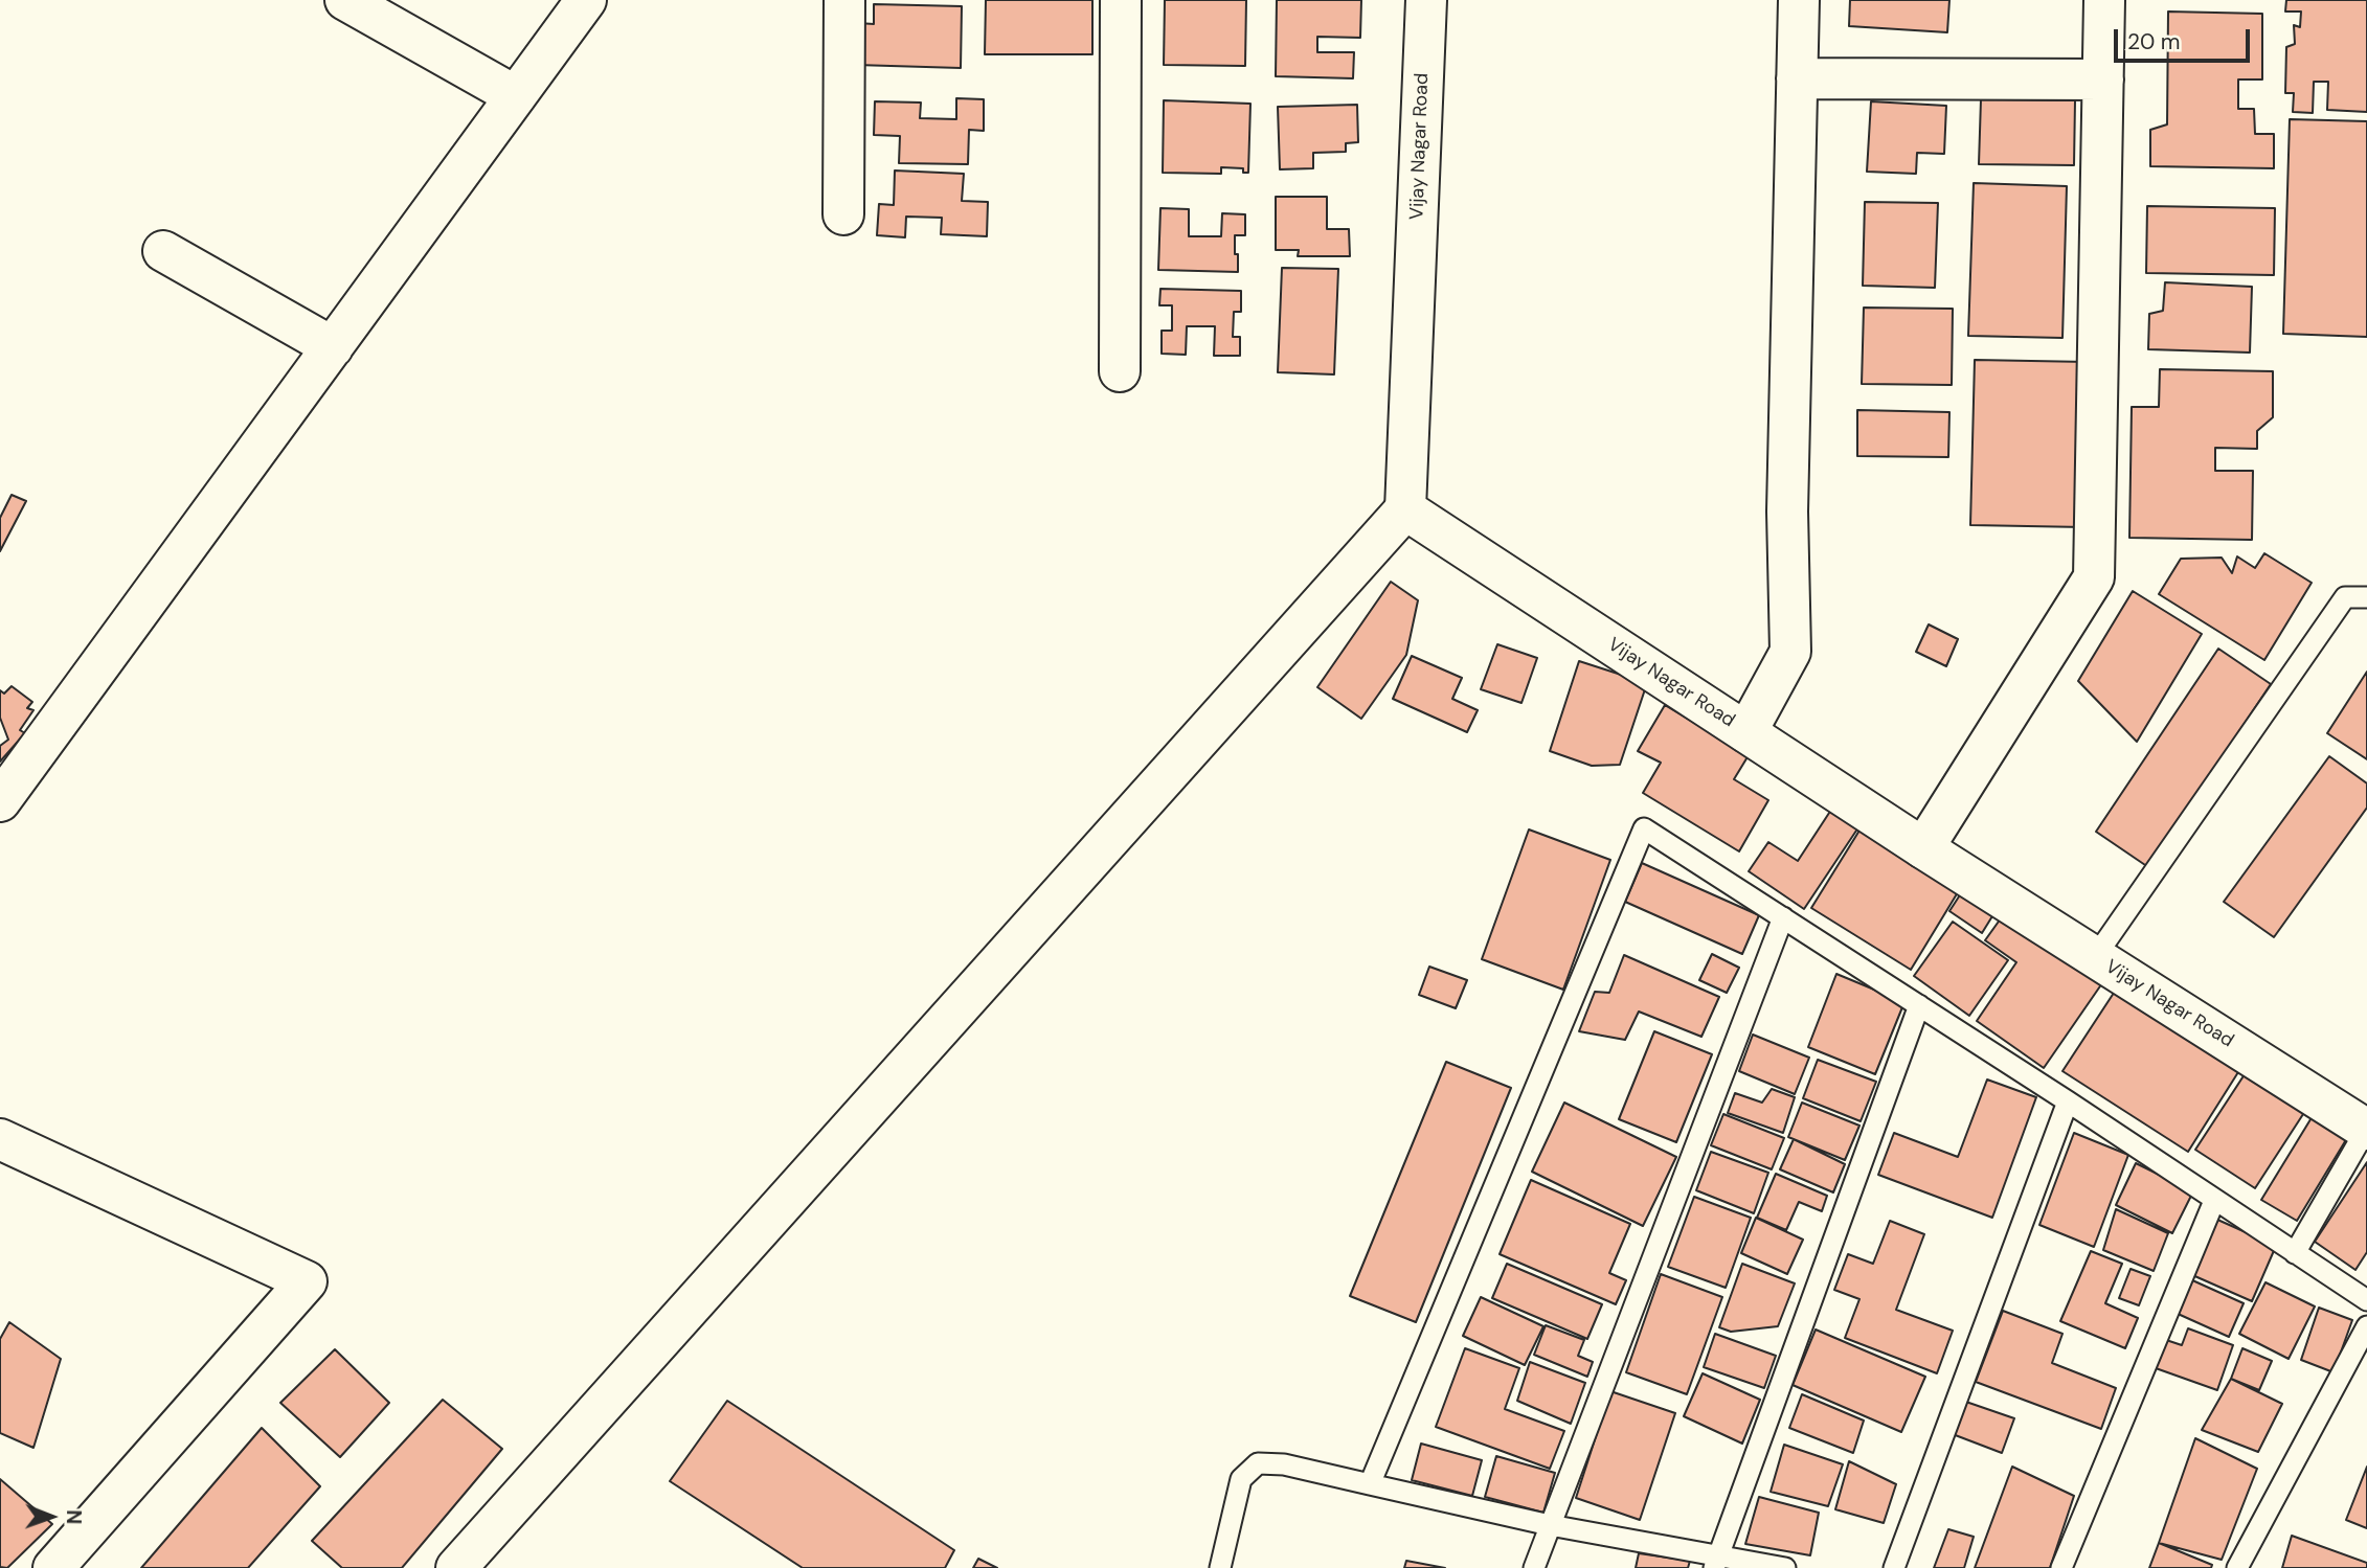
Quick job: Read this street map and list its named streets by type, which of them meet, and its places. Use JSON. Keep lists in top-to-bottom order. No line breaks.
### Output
{"streets":{"street":["Vijay Nagar Road"]},"scale_bar":"20 m","north":"right"}
